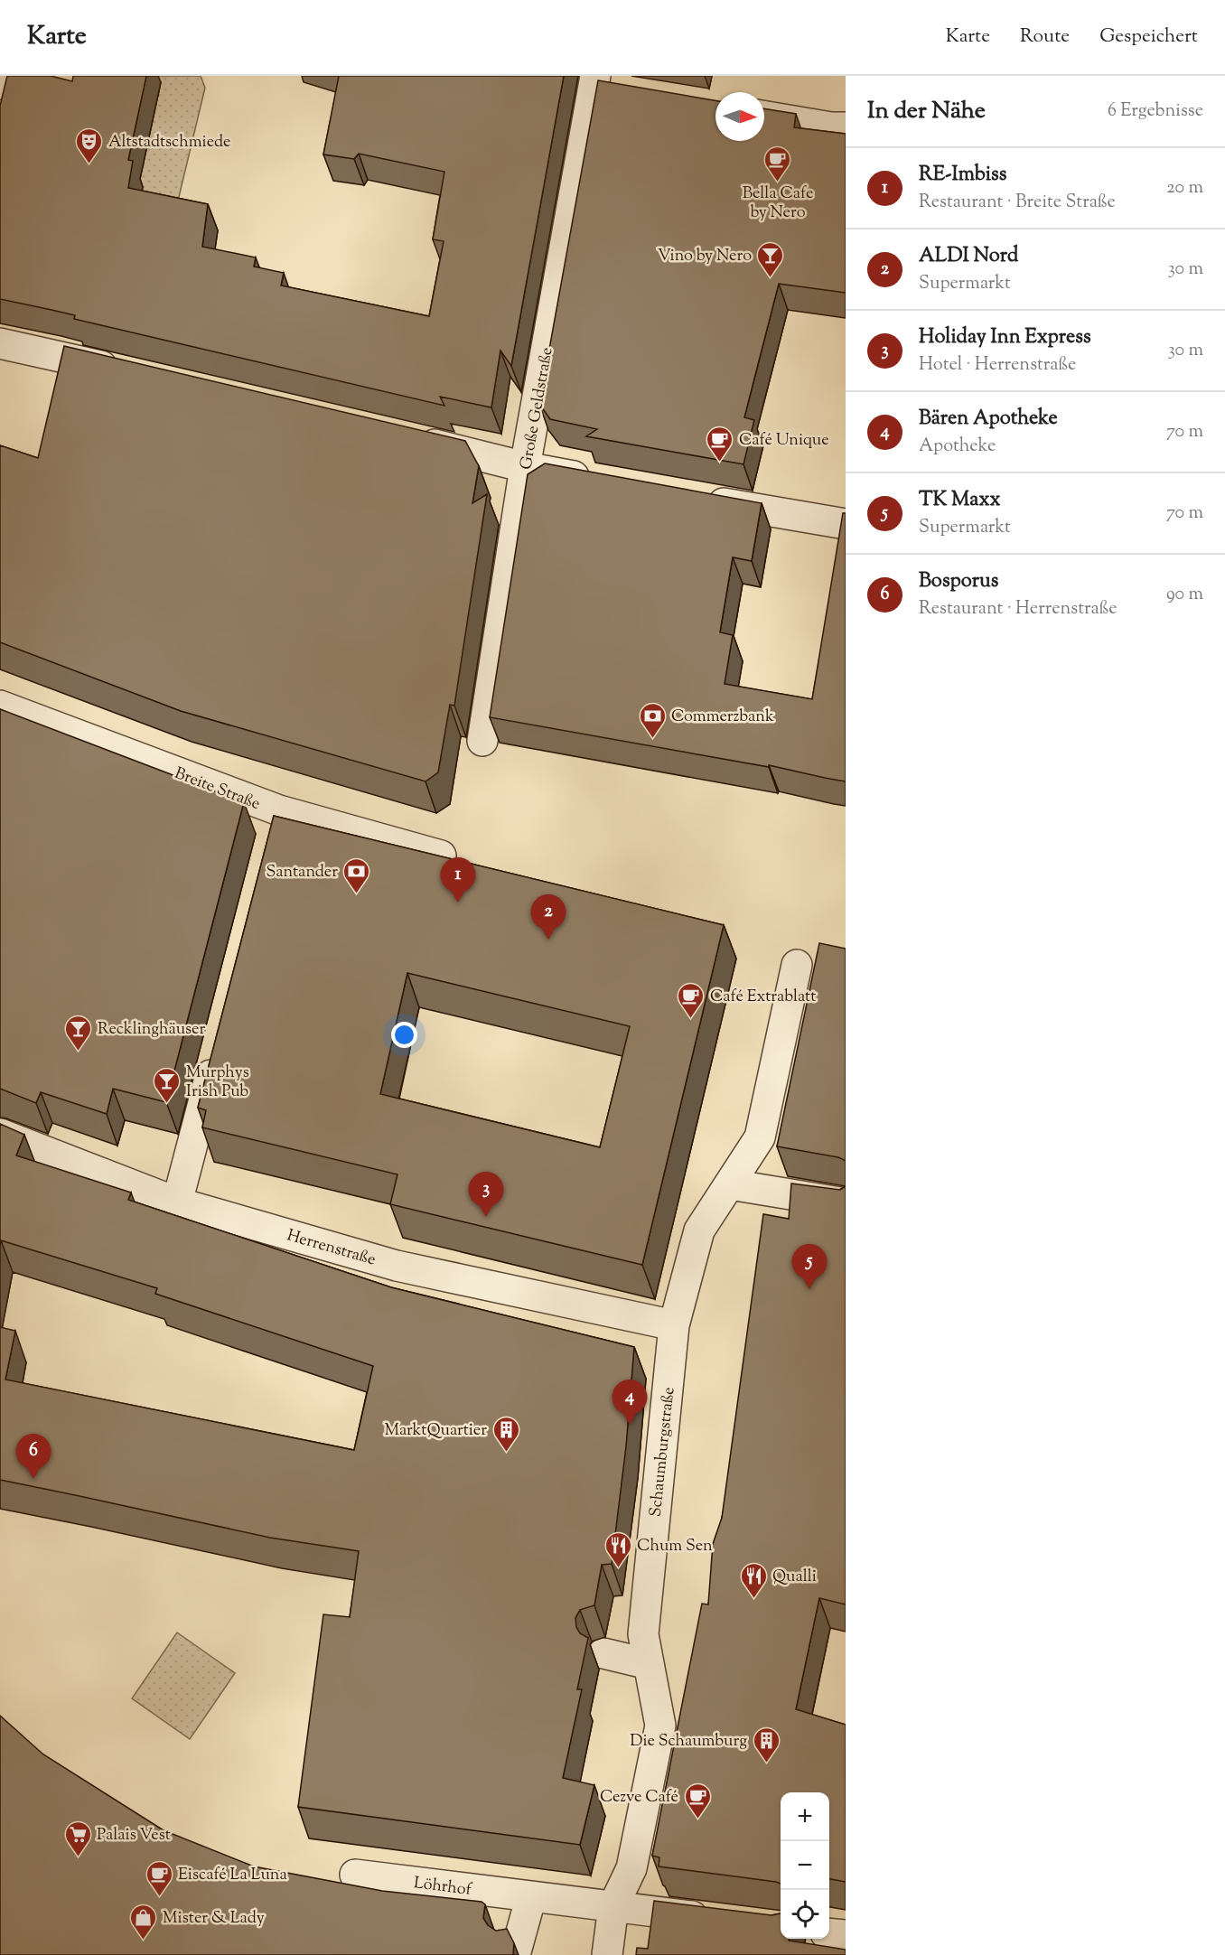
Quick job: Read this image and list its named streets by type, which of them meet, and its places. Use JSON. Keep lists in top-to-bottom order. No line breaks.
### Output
{"streets":{"street":["Große Geldstraße","Breite Straße","Herrenstraße","Schaumburgstraße","Löhrhof"]},"crossings":[["Herrenstraße","Schaumburgstraße"],["Schaumburgstraße","Löhrhof"]],"places":{"theatre":["Altstadtschmiede"],"cafe":["Bella Cafe by Nero","Café Unique","Café Extrablatt","Cezve Café","Eiscafé La Luna"],"bar":["Vino by Nero","Recklinghäuser","Murphys Irish Pub"],"bank":["Commerzbank","Santander"],"building":["MarktQuartier","Die Schaumburg"],"restaurant":["Chum Sen","Qualli"],"supermarket":["Palais Vest"],"shop":["Mister & Lady"]},"north":"right","page":{"header":"Karte","nav":["Karte","Route","Gespeichert"],"heading":["In der Nähe","6 Ergebnisse"],"list":[{"mark":"1","name":"RE-Imbiss","note":"Restaurant · Breite Straße","value":"20 m"},{"mark":"2","name":"ALDI Nord","note":"Supermarkt","value":"30 m"},{"mark":"3","name":"Holiday Inn Express","note":"Hotel · Herrenstraße","value":"30 m"},{"mark":"4","name":"Bären Apotheke","note":"Apotheke","value":"70 m"},{"mark":"5","name":"TK Maxx","note":"Supermarkt","value":"70 m"},{"mark":"6","name":"Bosporus","note":"Restaurant · Herrenstraße","value":"90 m"}],"pins":["1","2","3","5","4","6"],"map_buttons":["+","−"]}}
